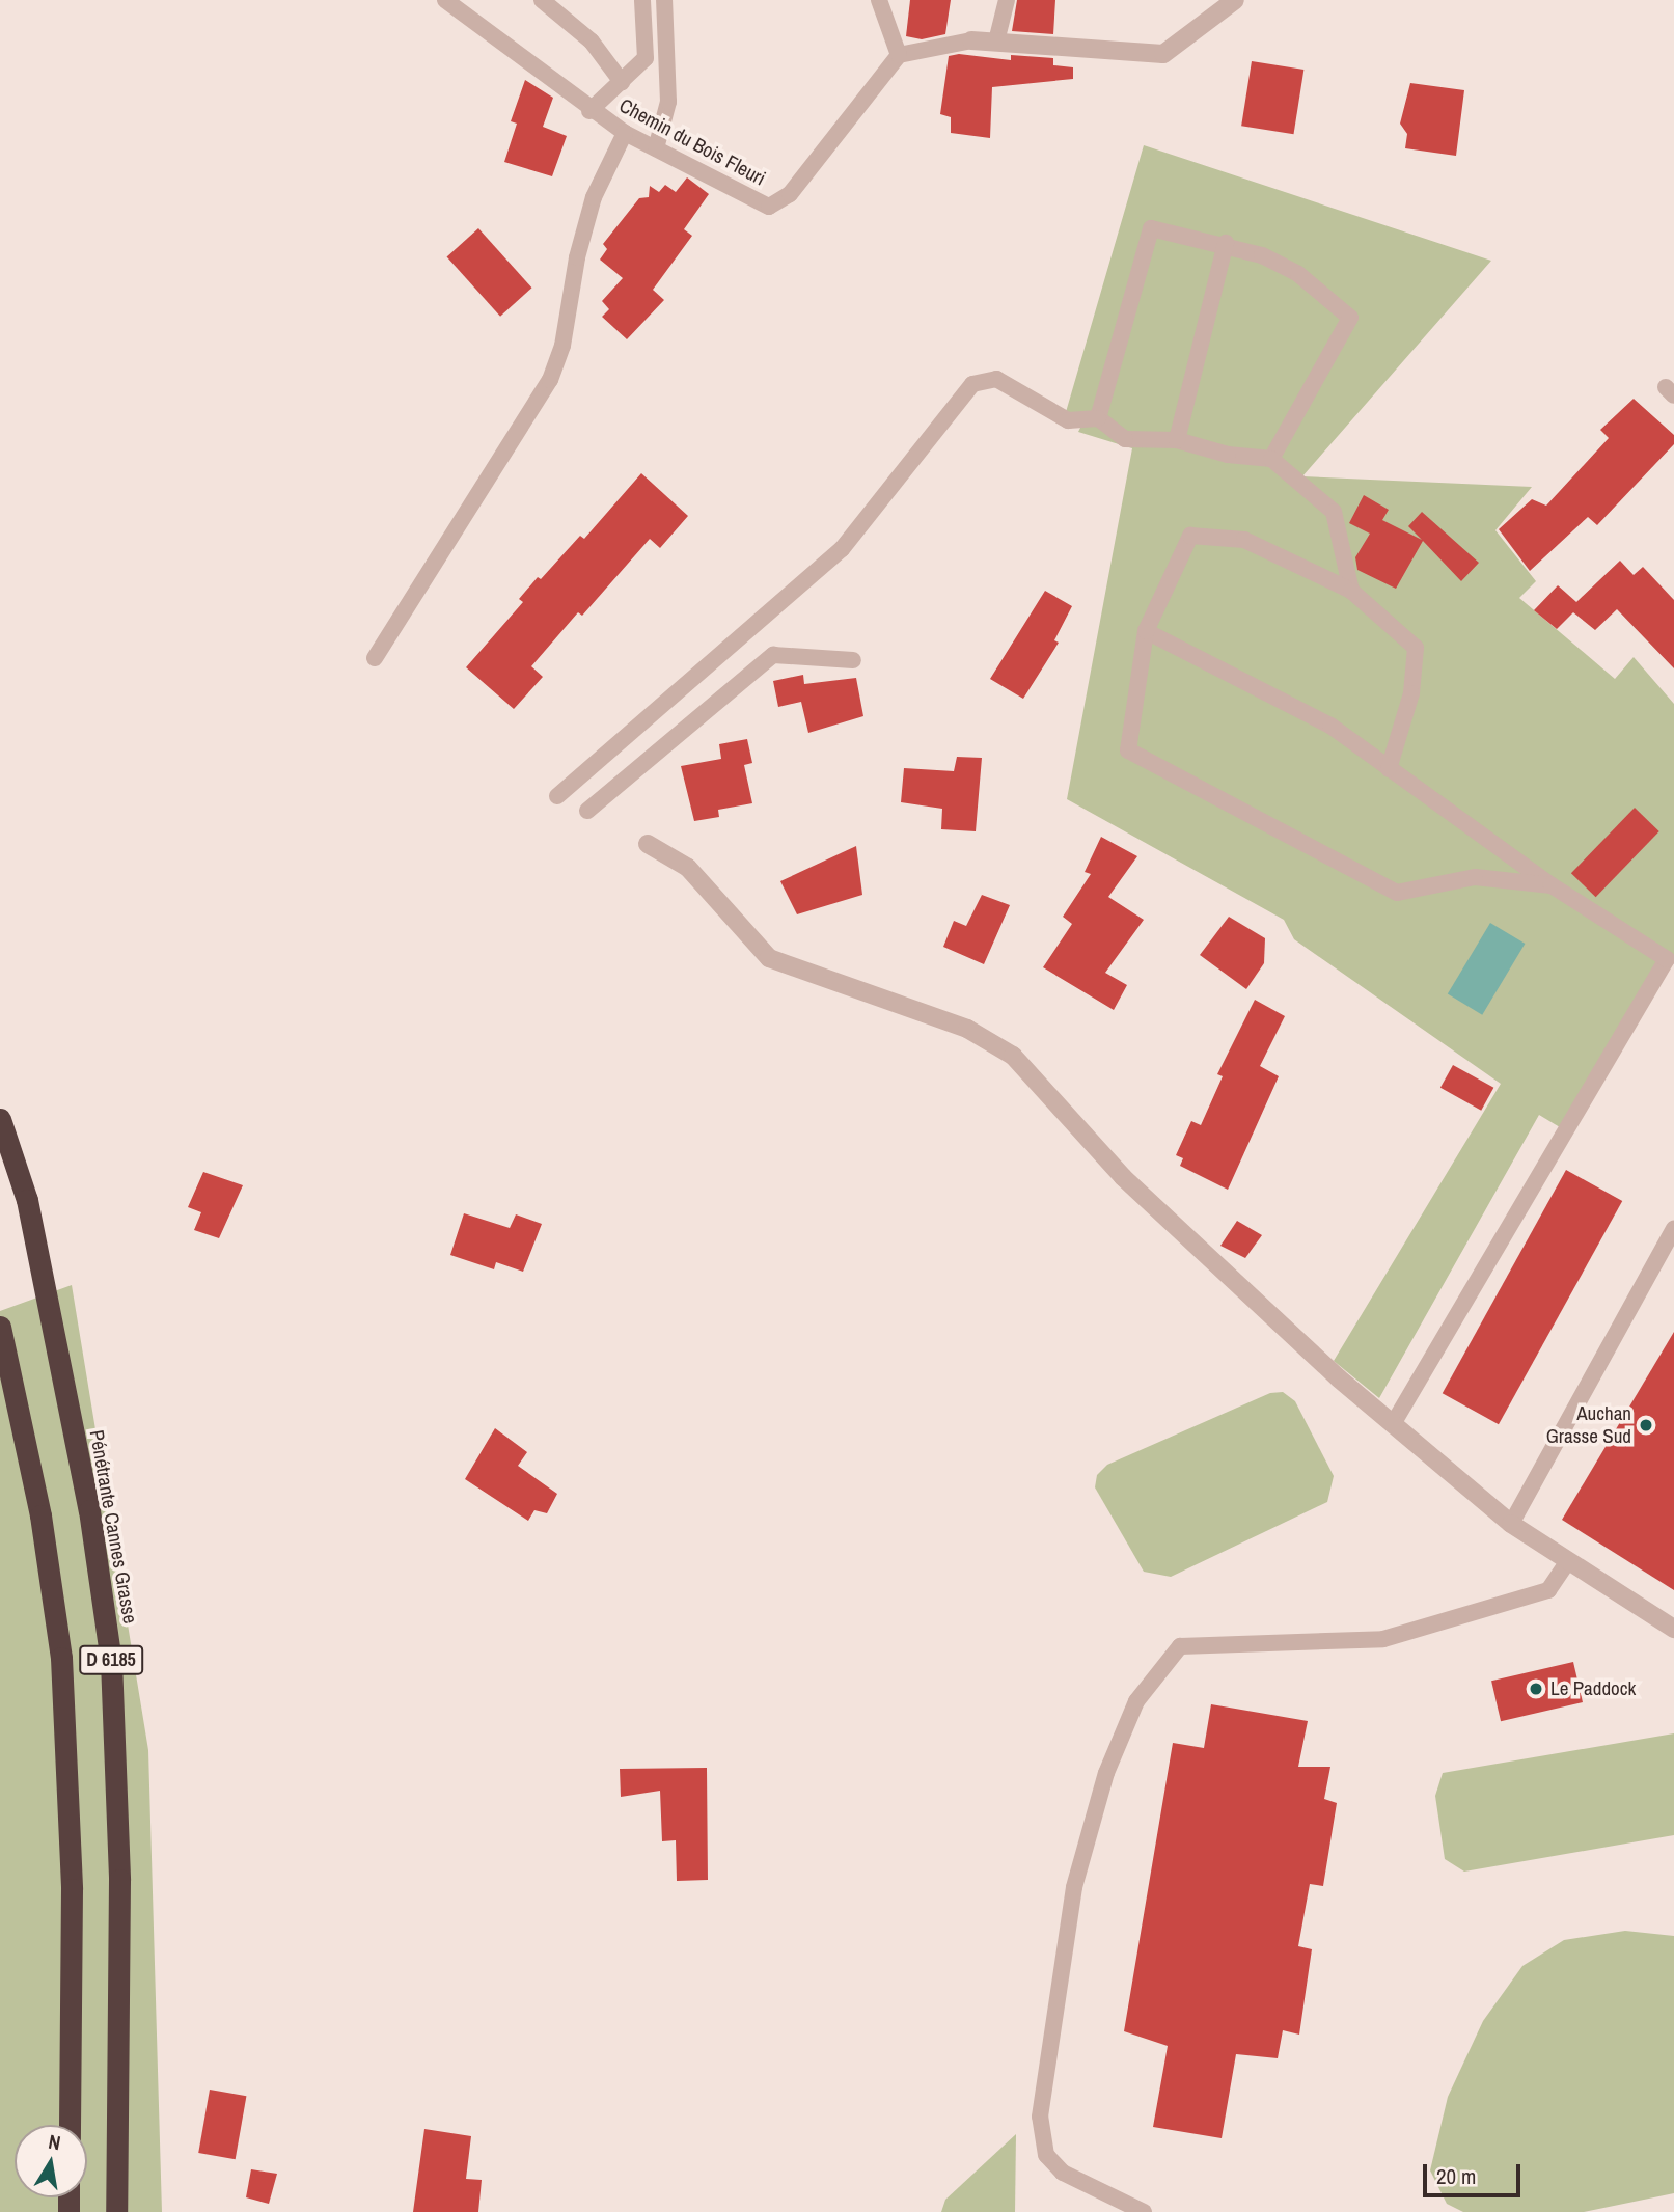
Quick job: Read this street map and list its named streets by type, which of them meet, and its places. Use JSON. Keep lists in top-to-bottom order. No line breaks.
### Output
{"streets":{"highway":["Pénétrante Cannes Grasse","D 6185"],"lane":["Chemin du Bois Fleuri"]},"places":["Auchan Grasse Sud","Le Paddock"],"scale_bar":"20 m","north":"top"}
